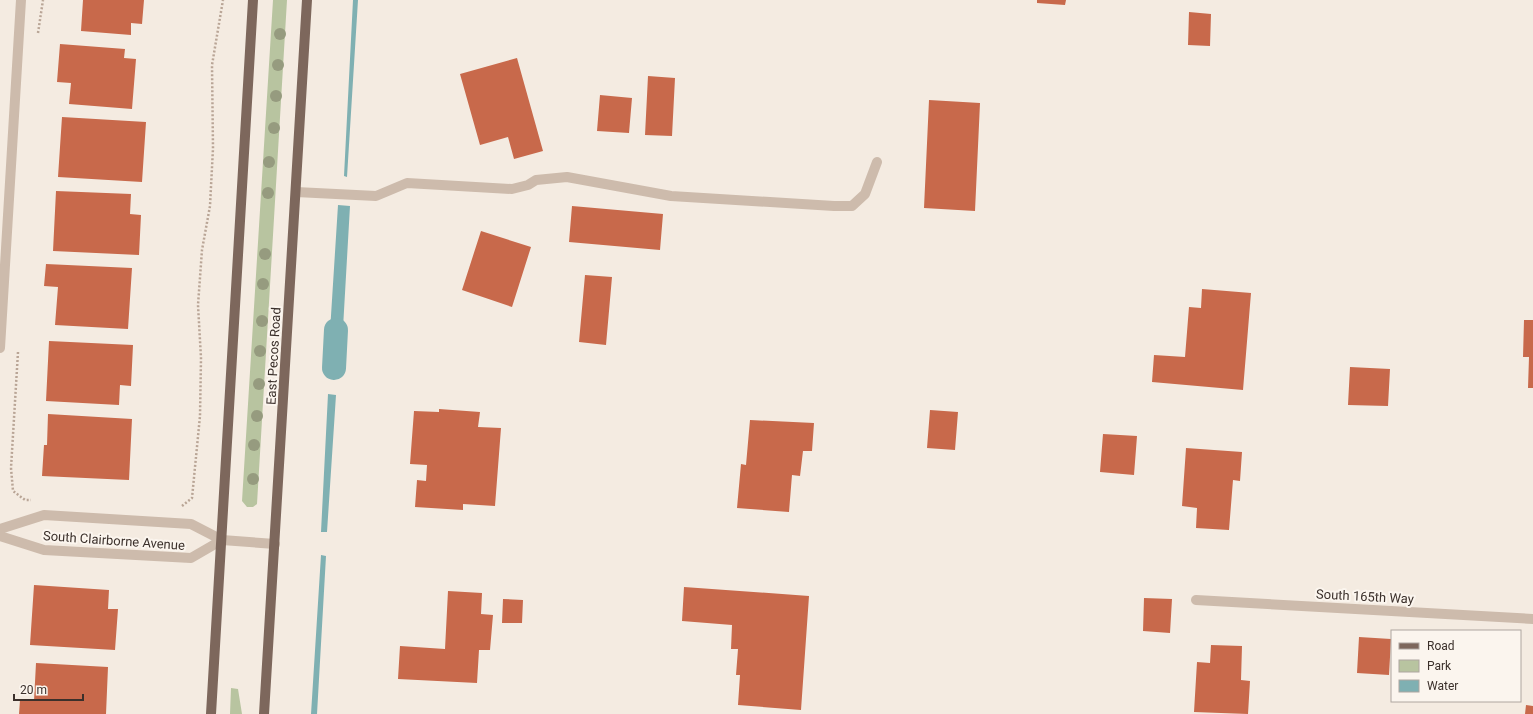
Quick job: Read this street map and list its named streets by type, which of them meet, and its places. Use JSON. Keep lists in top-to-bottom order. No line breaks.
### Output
{"streets":{"main road":["East Pecos Road"],"street":["South Clairborne Avenue","South 165th Way"]},"crossings":[["East Pecos Road","South Clairborne Avenue"]],"legend":["Road","Park","Water"],"scale_bar":"20 m"}
